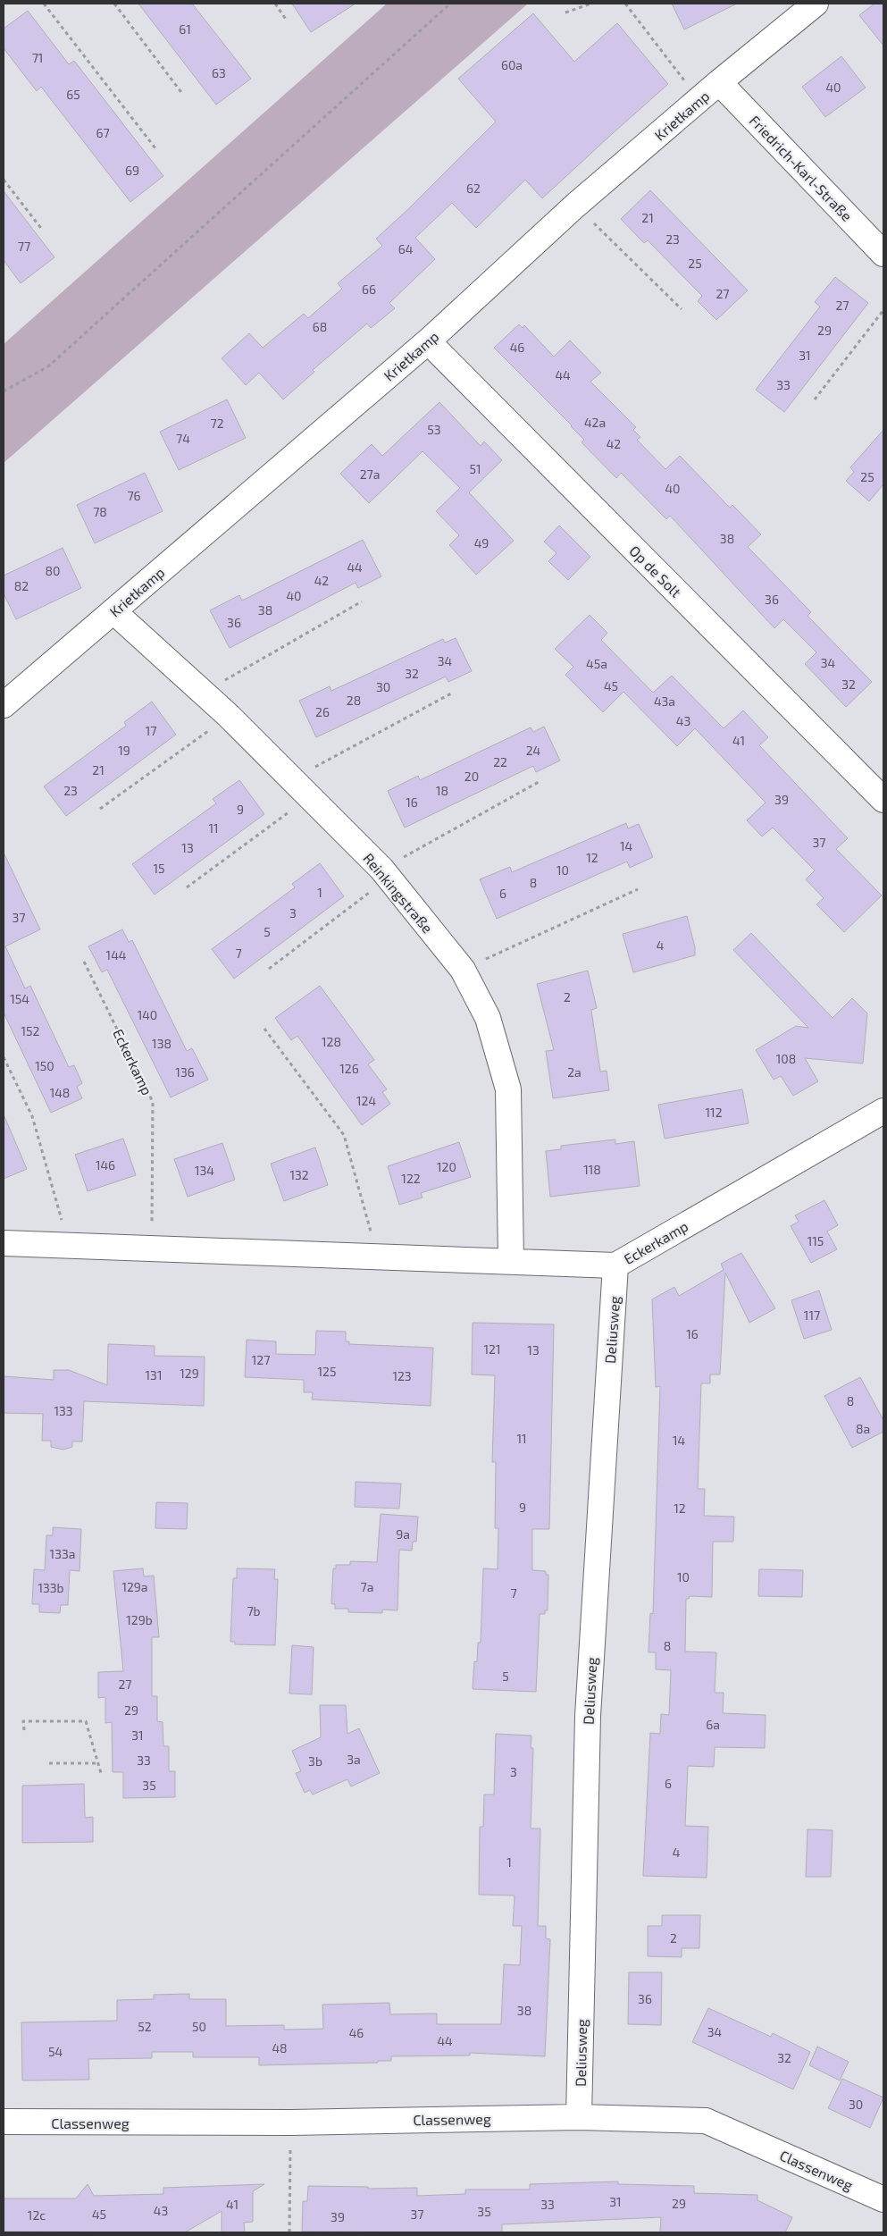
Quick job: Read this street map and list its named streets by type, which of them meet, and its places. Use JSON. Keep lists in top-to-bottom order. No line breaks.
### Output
{"streets":{"street":["Krietkamp","Friedrich-Karl-Straße","Op de Solt","Reinkingstraße","Eckerkamp","Deliusweg","Classenweg"]},"crossings":[["Krietkamp","Friedrich-Karl-Straße"],["Krietkamp","Op de Solt"],["Krietkamp","Reinkingstraße"],["Reinkingstraße","Eckerkamp"],["Eckerkamp","Deliusweg"],["Deliusweg","Classenweg"]],"house_numbers":["61","71","60a","63","40","65","67","69","62","21","23","77","64","25","66","27","27","68","29","46","31","44","33","42a","72","53","74","42","51","27a","25","40","76","78","38","49","44","80","42","82","40","36","38","36","34","34","45a","32","32","45","30","28","43a","26","43","17","41","19","24","22","21","20","23","18","39","16","9","11","37","14","13","12","15","10","8","1","6","3","37","5","4","7","144","2","154","140","152","128","138","108","150","126","136","2a","148","124","112","146","120","118","134","132","122","115","117","16","121","13","127","125","129","131","123","8","133","8a","11","14","9","12","9a","133a","10","129a","7a","133b","7","7b","129b","8","5","27","29","6a","31","3a","33","3b","3","6","35","4","1","2","36","38","52","50","34","46","44","48","54","32","30","31","29","41","33","43","35","45","37","12c","39"]}
